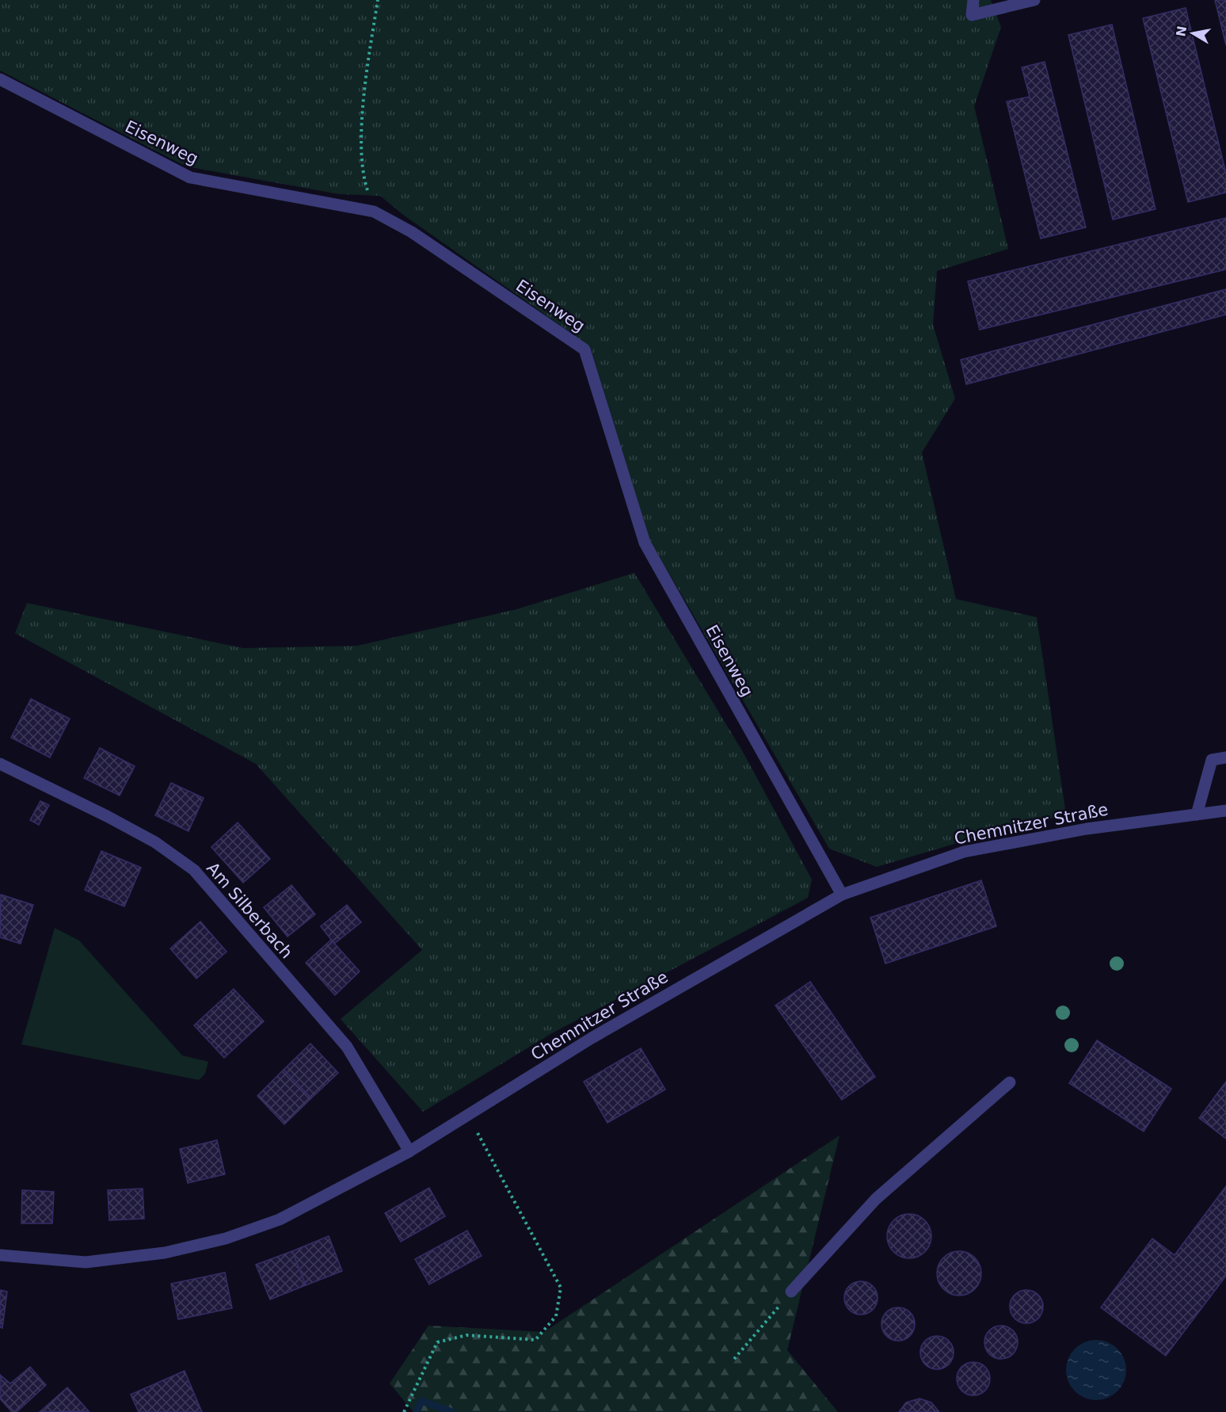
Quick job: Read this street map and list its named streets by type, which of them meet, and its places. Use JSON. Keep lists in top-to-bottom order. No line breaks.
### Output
{"streets":{"street":["Eisenweg","Chemnitzer Straße","Am Silberbach"]},"crossings":[["Eisenweg","Chemnitzer Straße"],["Chemnitzer Straße","Am Silberbach"]],"north":"left"}
